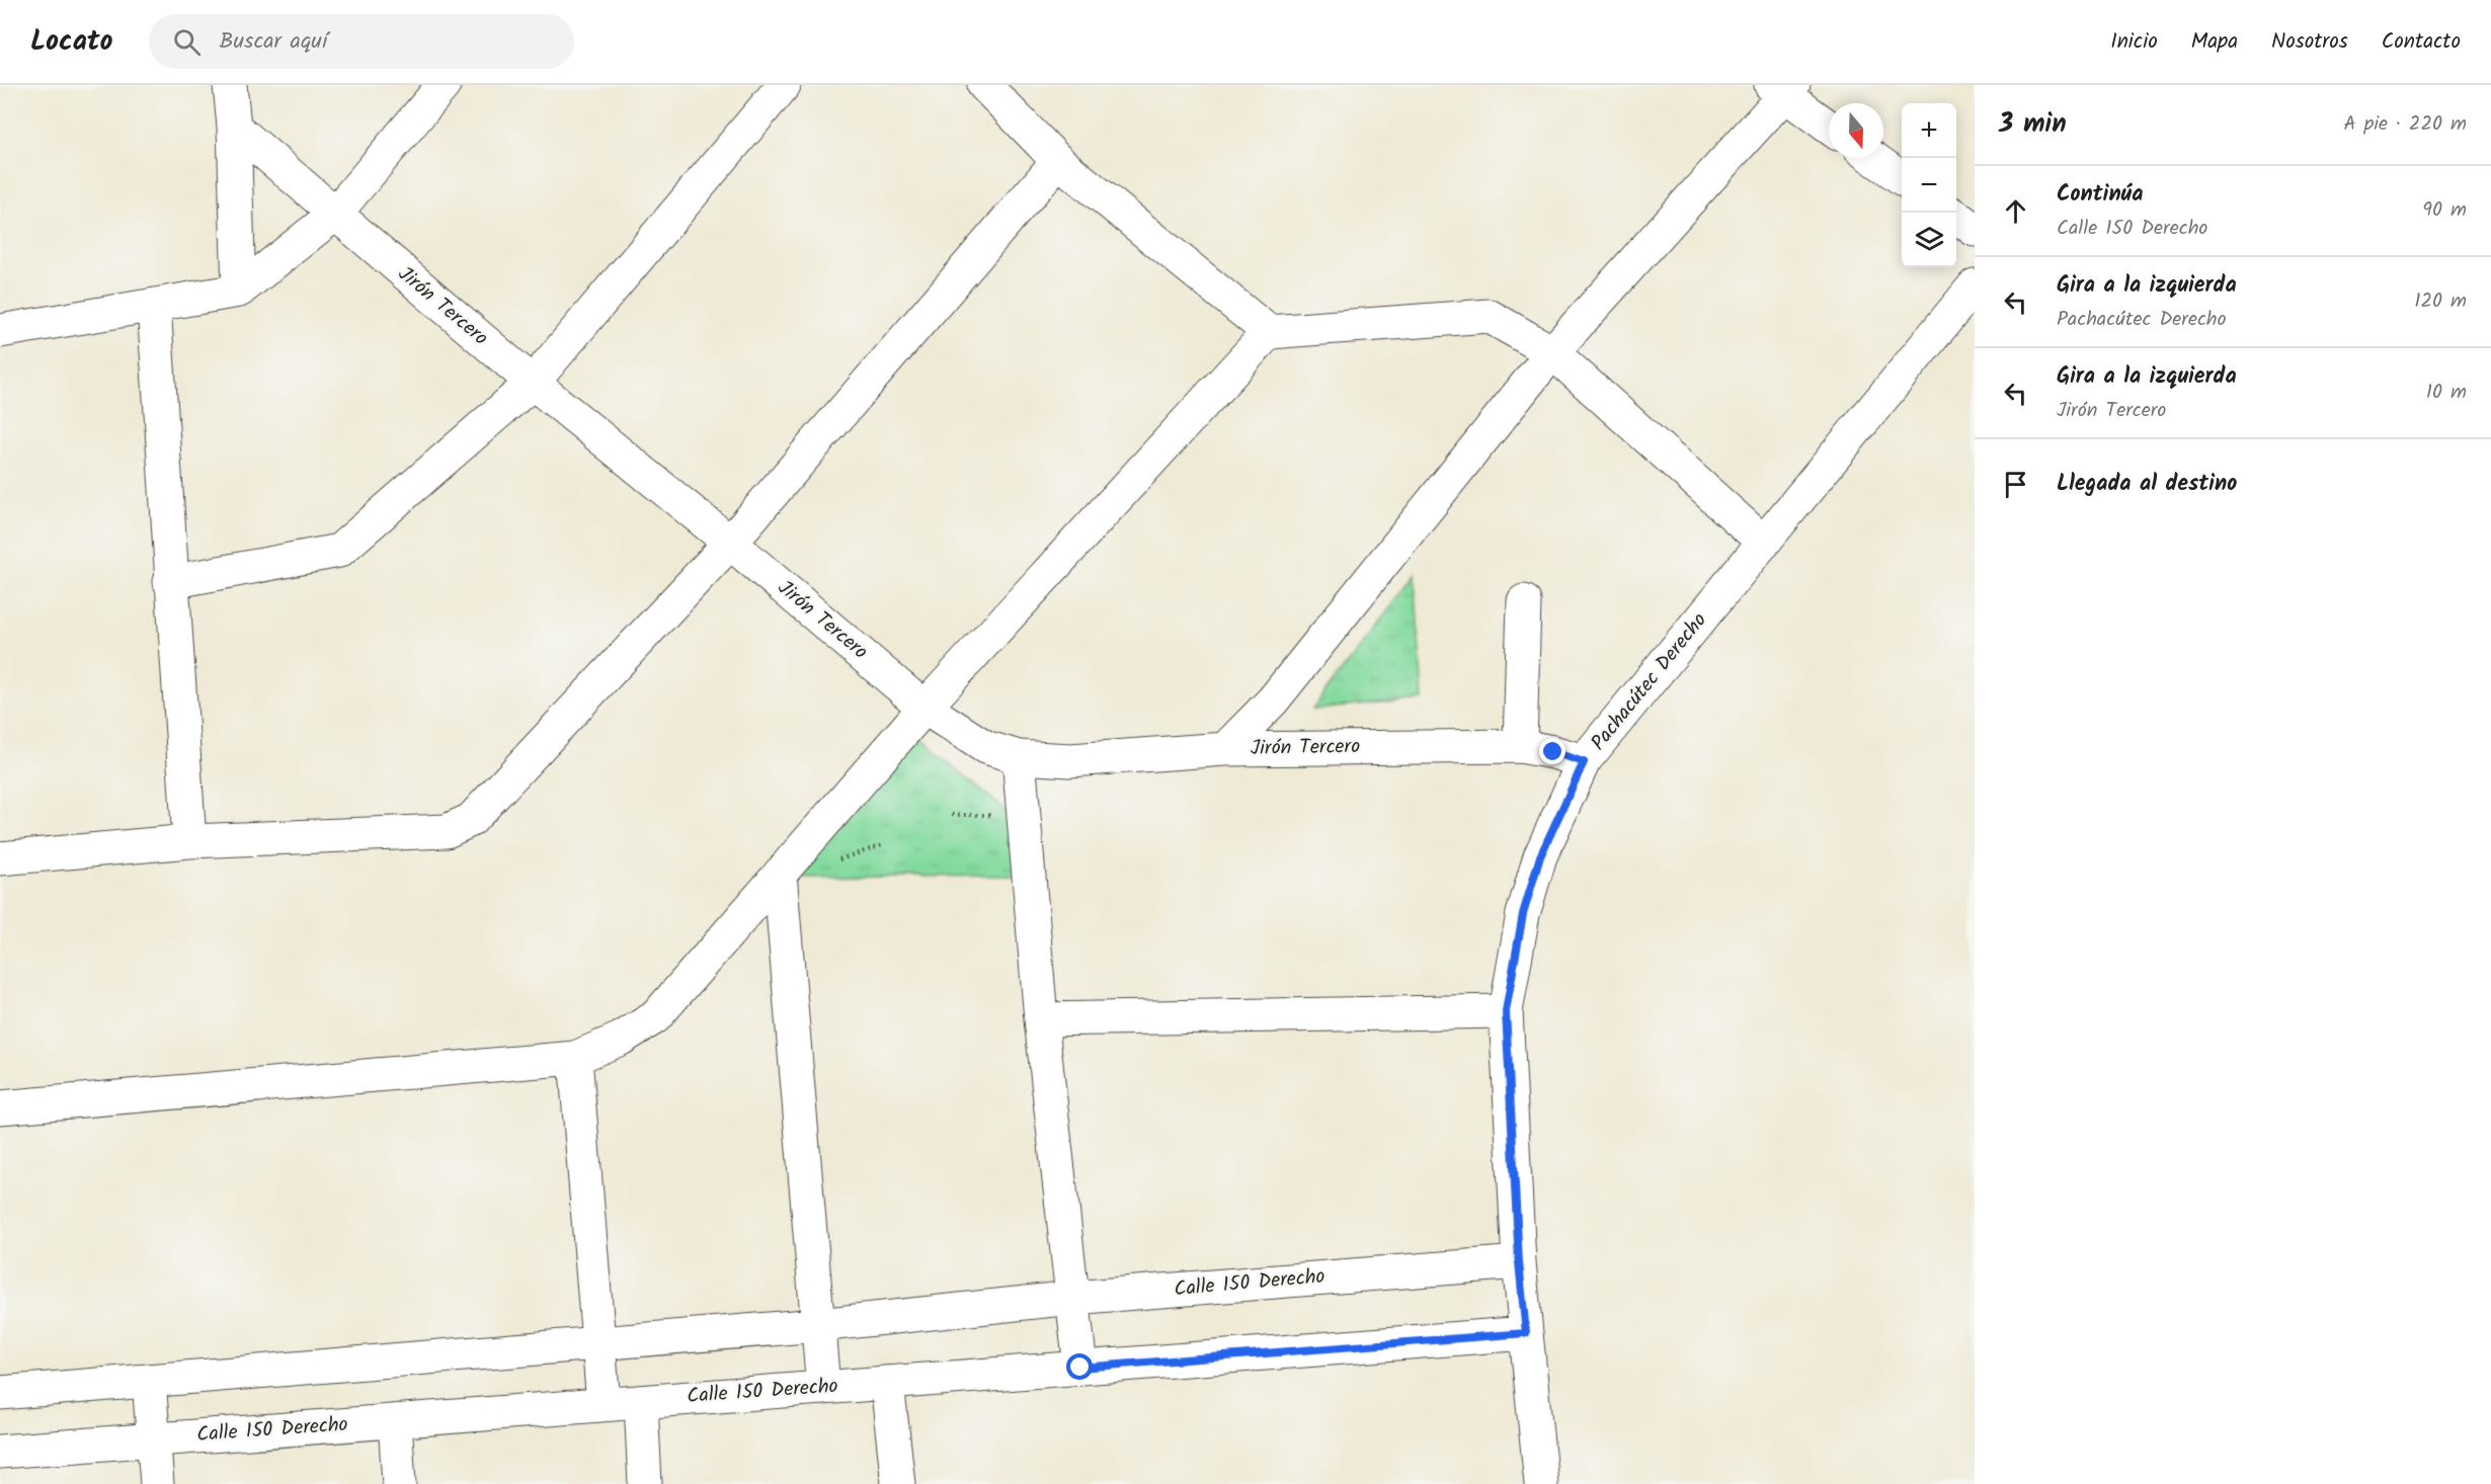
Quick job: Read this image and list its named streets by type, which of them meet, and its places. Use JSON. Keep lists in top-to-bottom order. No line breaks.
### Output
{"streets":{"street":["Jirón Tercero","Pachacútec Derecho","Calle 150 Derecho"]},"crossings":[["Jirón Tercero","Pachacútec Derecho"],["Pachacútec Derecho","Calle 150 Derecho"]],"north":"bottom","page":{"header":"Locato","search":"Buscar aquí","nav":["Inicio","Mapa","Nosotros","Contacto"],"heading":["3 min","A pie · 220 m"],"map_buttons":["+","−"],"list":[["Continúa","Calle 150 Derecho","90 m"],["Gira a la izquierda","Pachacútec Derecho","120 m"],["Gira a la izquierda","Jirón Tercero","10 m"],"Llegada al destino"]}}
